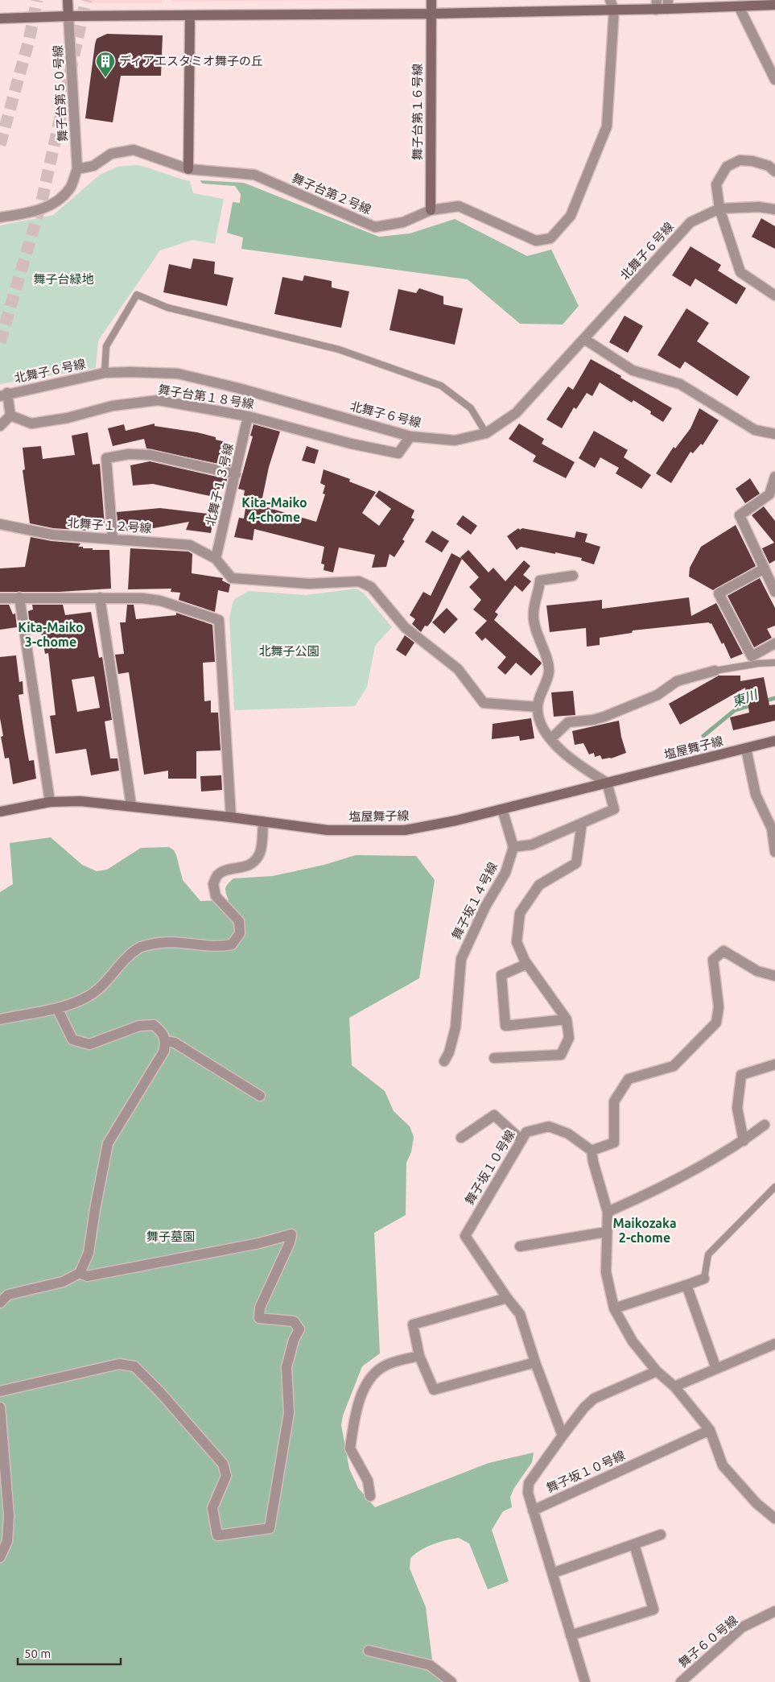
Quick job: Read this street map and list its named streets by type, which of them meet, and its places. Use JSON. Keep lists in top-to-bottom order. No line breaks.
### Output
{"streets":{"street":["舞子台第５０号線","舞子台第１６号線","舞子台第２号線","北舞子６号線","舞子台第１８号線","北舞子１３号線","北舞子１２号線","塩屋舞子線","舞子坂１４号線","舞子坂１０号線","舞子６０号線"]},"crossings":[["舞子台第５０号線","舞子台第２号線"],["舞子台第１６号線","舞子台第２号線"],["北舞子６号線","舞子台第１８号線"],["舞子台第１８号線","北舞子１３号線"],["北舞子１３号線","北舞子１２号線"]],"districts":["Kita-Maiko 4-chome","Kita-Maiko 3-chome","Maikozaka 2-chome"],"water":["東川"],"parks":["舞子台緑地","北舞子公園","舞子墓園"],"places":{"building":["ディアエスタミオ舞子の丘"]},"scale_bar":"50 m"}
